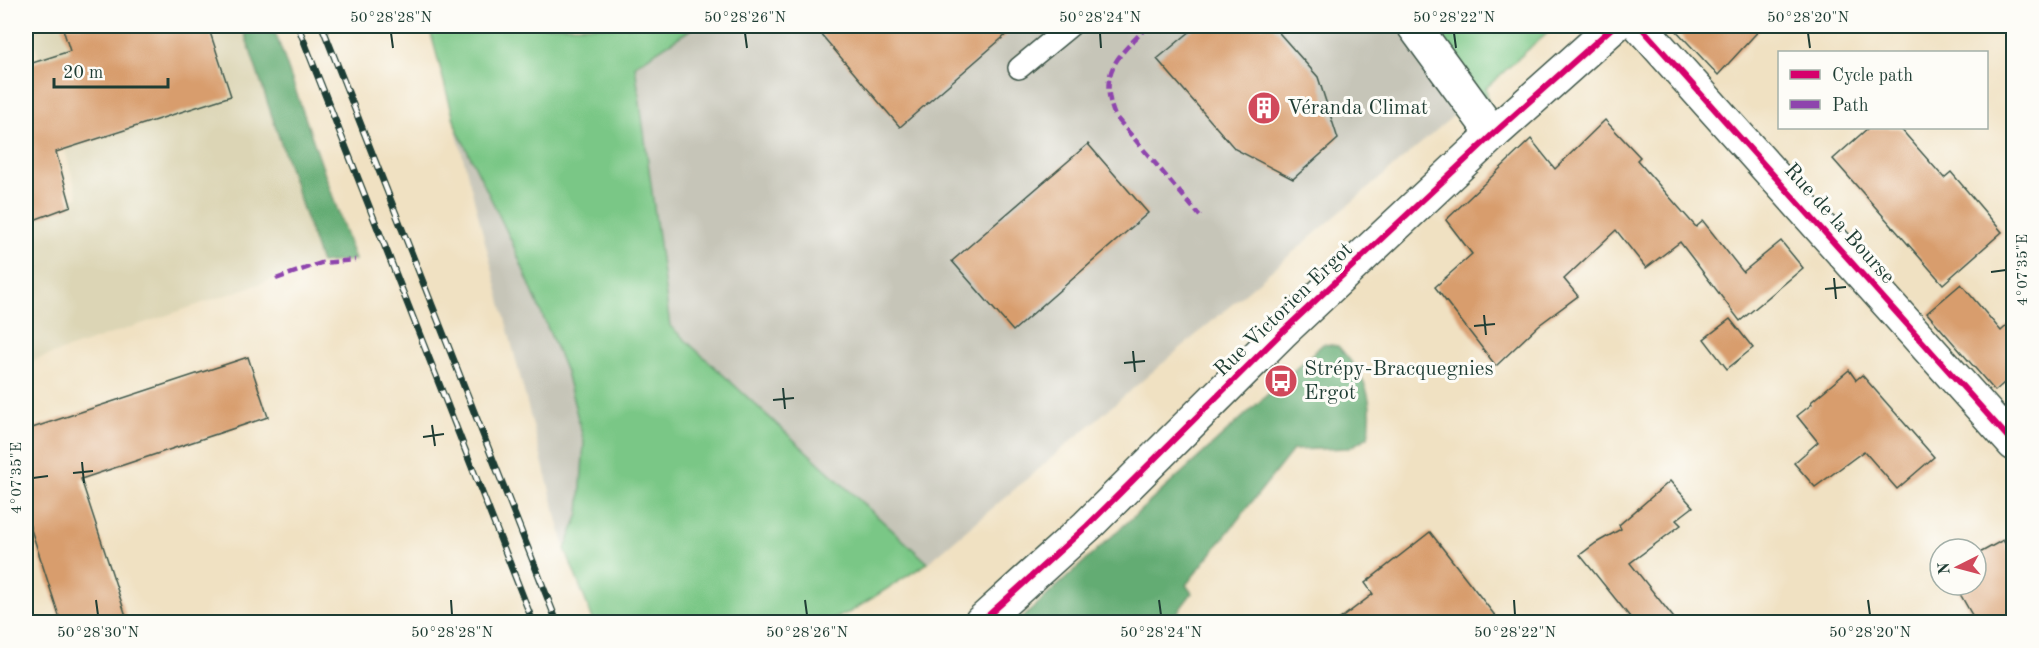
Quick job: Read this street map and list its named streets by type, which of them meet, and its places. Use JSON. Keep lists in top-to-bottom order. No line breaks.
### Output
{"streets":{"street":["Rue de la Bourse","Rue Victorien Ergot"]},"places":{"building":["Véranda Climat"],"bus stop":["Strépy-Bracquegnies Ergot"]},"legend":["Cycle path","Path"],"scale_bar":"20 m","north":"left","coordinates":["50°28'28\"N","50°28'26\"N","50°28'24\"N","50°28'22\"N","50°28'20\"N","4°07'35\"E","50°28'30\"N"]}
